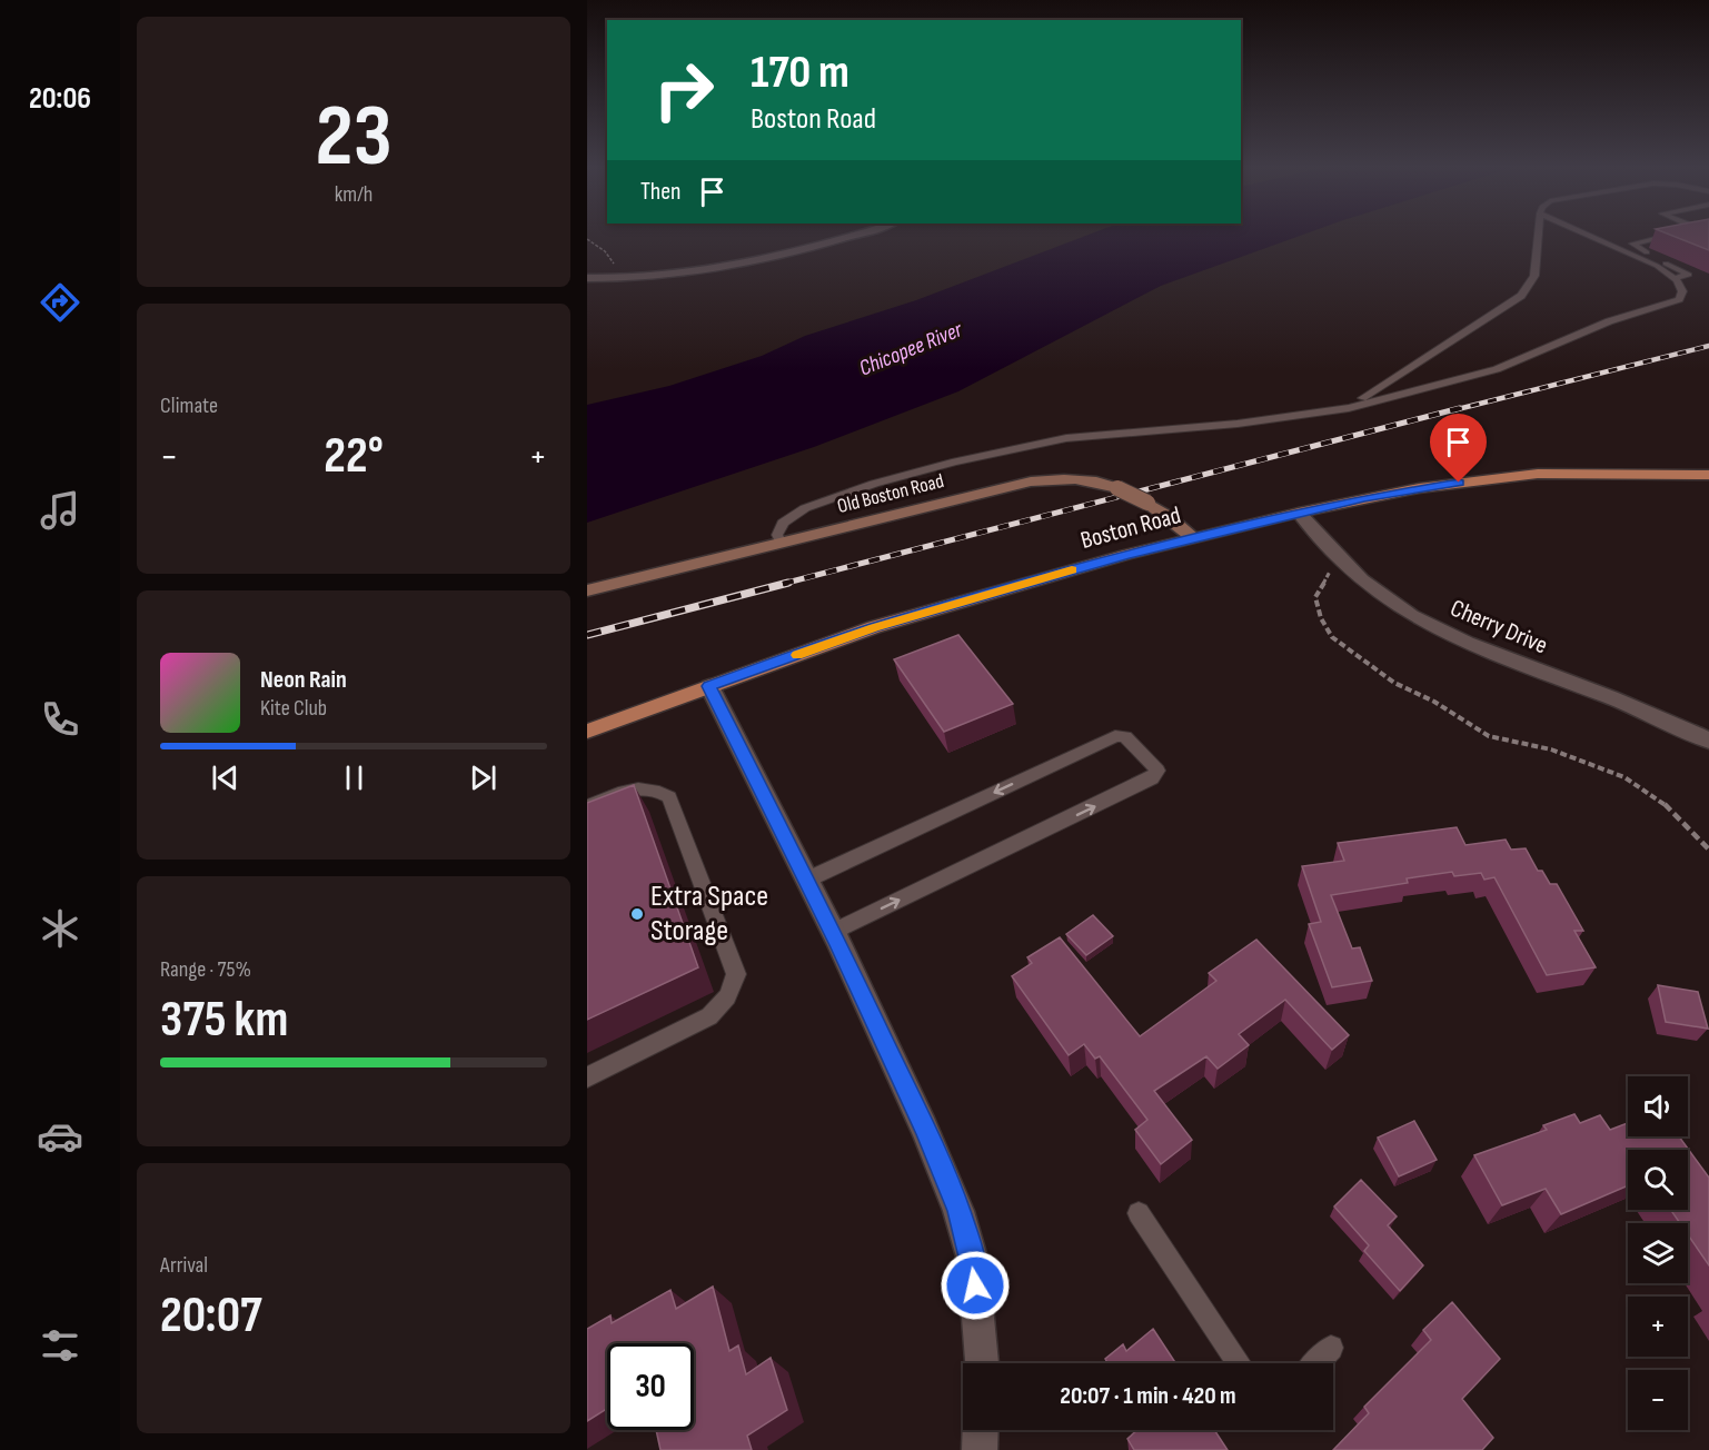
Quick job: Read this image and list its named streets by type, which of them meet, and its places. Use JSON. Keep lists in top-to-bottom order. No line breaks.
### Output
{"streets":{"main road":["Boston Road"],"street":["Old Boston Road","Cherry Drive"]},"crossings":[["Old Boston Road","Boston Road"],["Boston Road","Cherry Drive"]],"water":["Chicopee River"],"places":["Extra Space Storage"],"page":{"tabs":"20:06","tile":[["23","km/h"],"Climate",["Range · 75%","375 km"],["Arrival","20:07"]],"turn":["170 m","Boston Road"],"then":"Then","heat":["−","22°","+"],"song":["Neon Rain","Kite Club"],"map_buttons":["+","−"],"limit":"30","trip":"20:07 · 1 min · 420 m"}}
